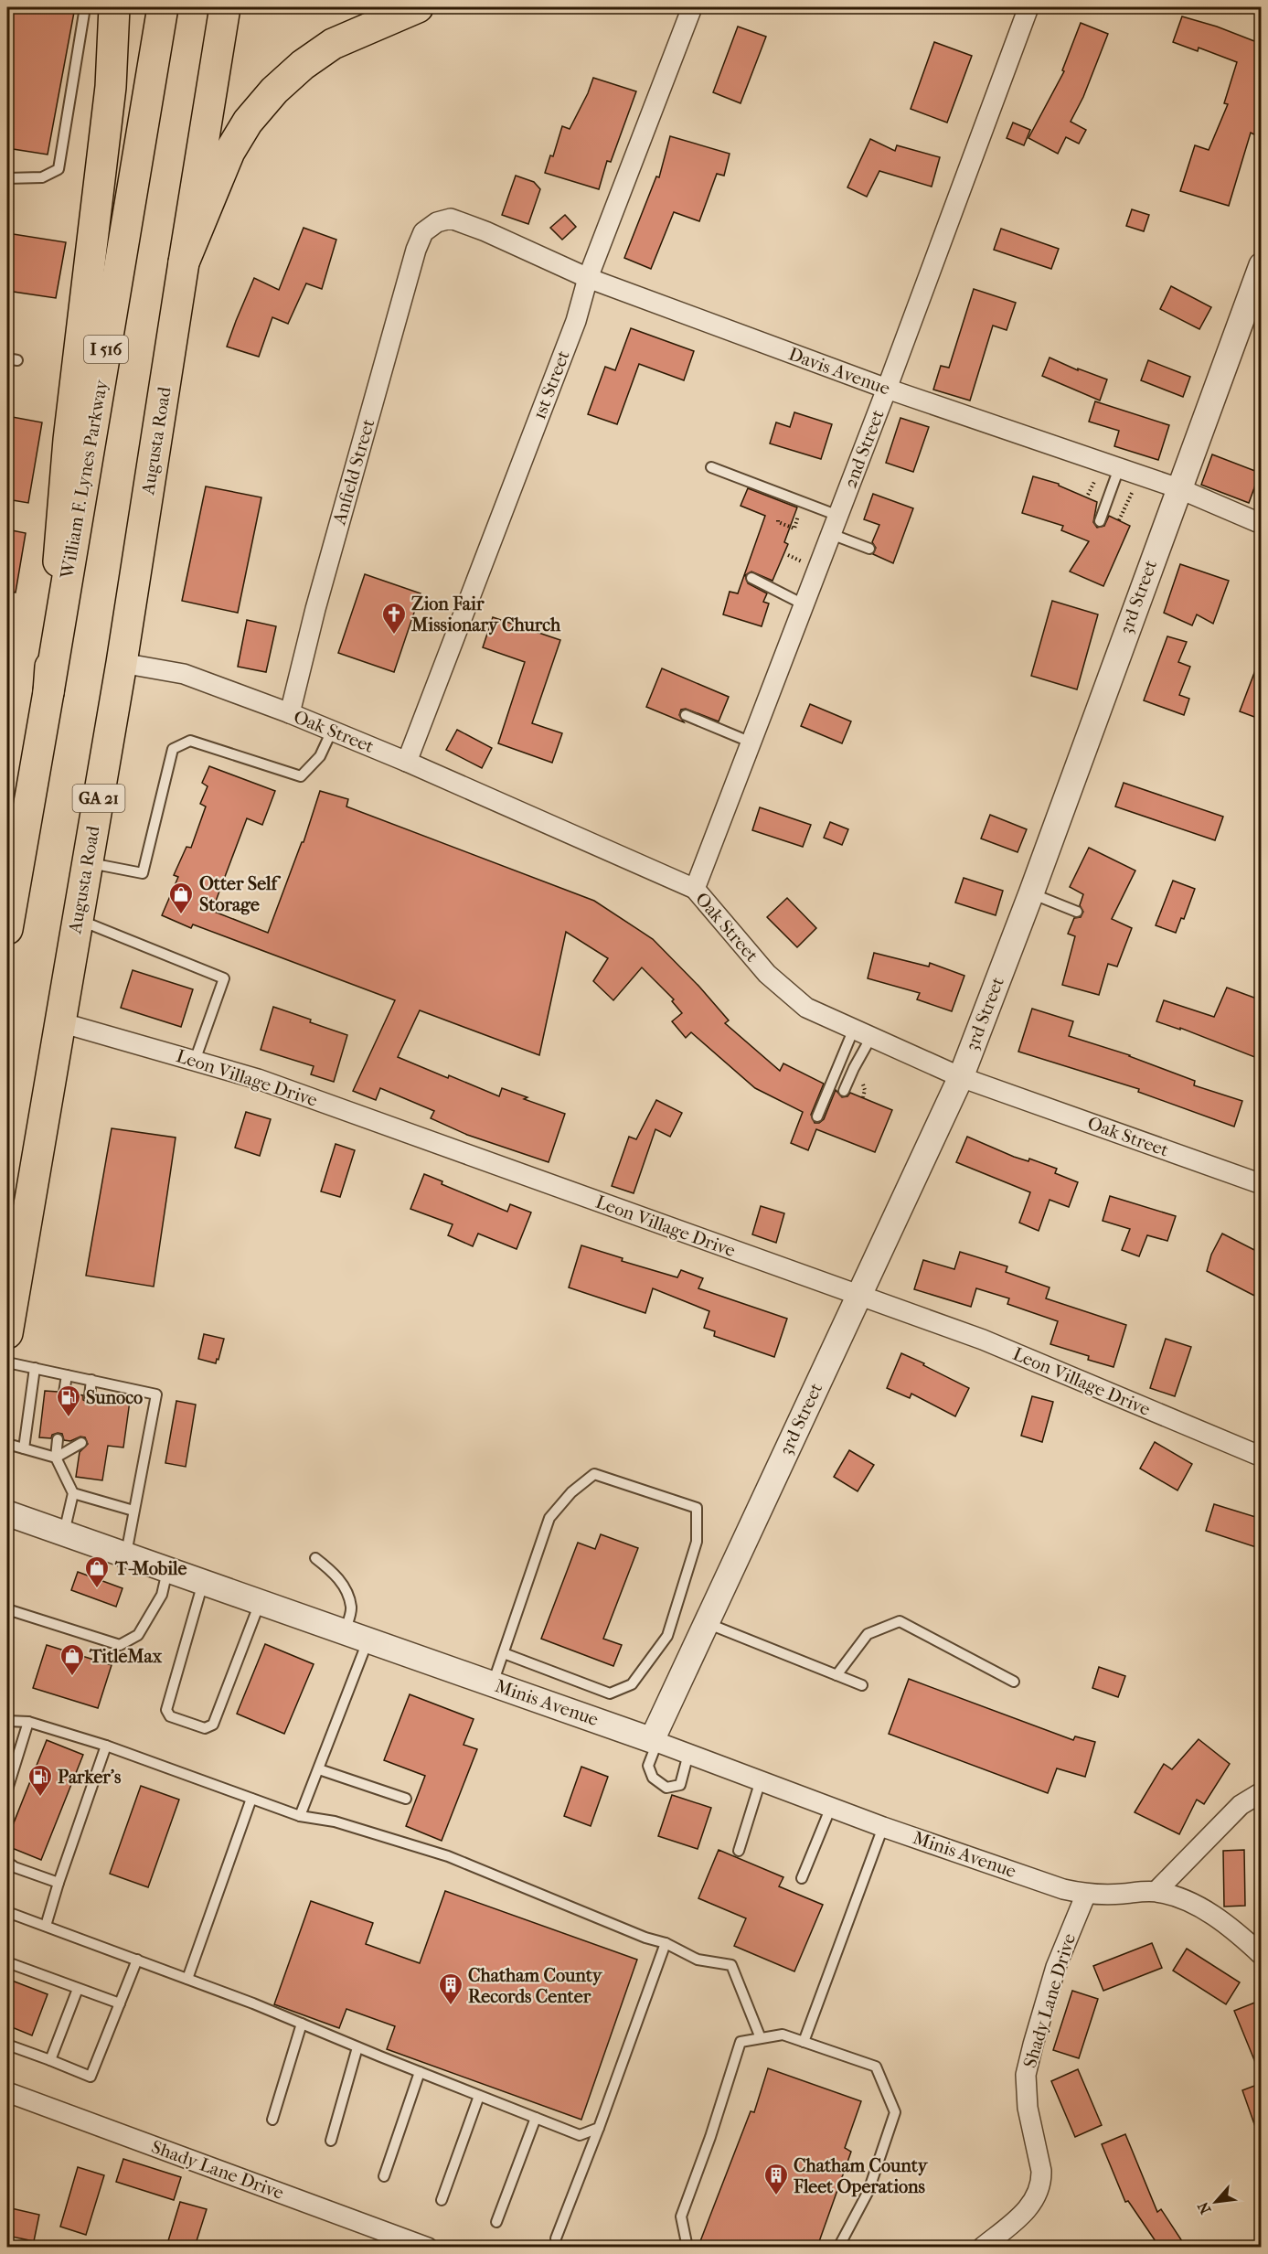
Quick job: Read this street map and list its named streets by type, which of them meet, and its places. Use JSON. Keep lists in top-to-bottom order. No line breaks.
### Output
{"streets":{"highway":["I 516","Augusta Road","William F. Lynes Parkway","GA 21"],"street":["Davis Avenue","1st Street","2nd Street","Anfield Street","3rd Street","Oak Street","Leon Village Drive","Minis Avenue","Shady Lane Drive"]},"crossings":[["Davis Avenue","1st Street"],["Davis Avenue","2nd Street"],["Davis Avenue","Anfield Street"],["Davis Avenue","3rd Street"],["1st Street","Oak Street"],["Augusta Road","Oak Street"],["Augusta Road","Leon Village Drive"],["2nd Street","Oak Street"],["Anfield Street","Oak Street"],["3rd Street","Oak Street"],["3rd Street","Leon Village Drive"],["3rd Street","Minis Avenue"],["Minis Avenue","Shady Lane Drive"]],"places":{"church":["Zion Fair Missionary Church"],"shop":["Otter Self Storage","T-Mobile","TitleMax"],"fuel station":["Sunoco","Parker's"],"building":["Chatham County Records Center","Chatham County Fleet Operations"]},"north":"bottom left"}
